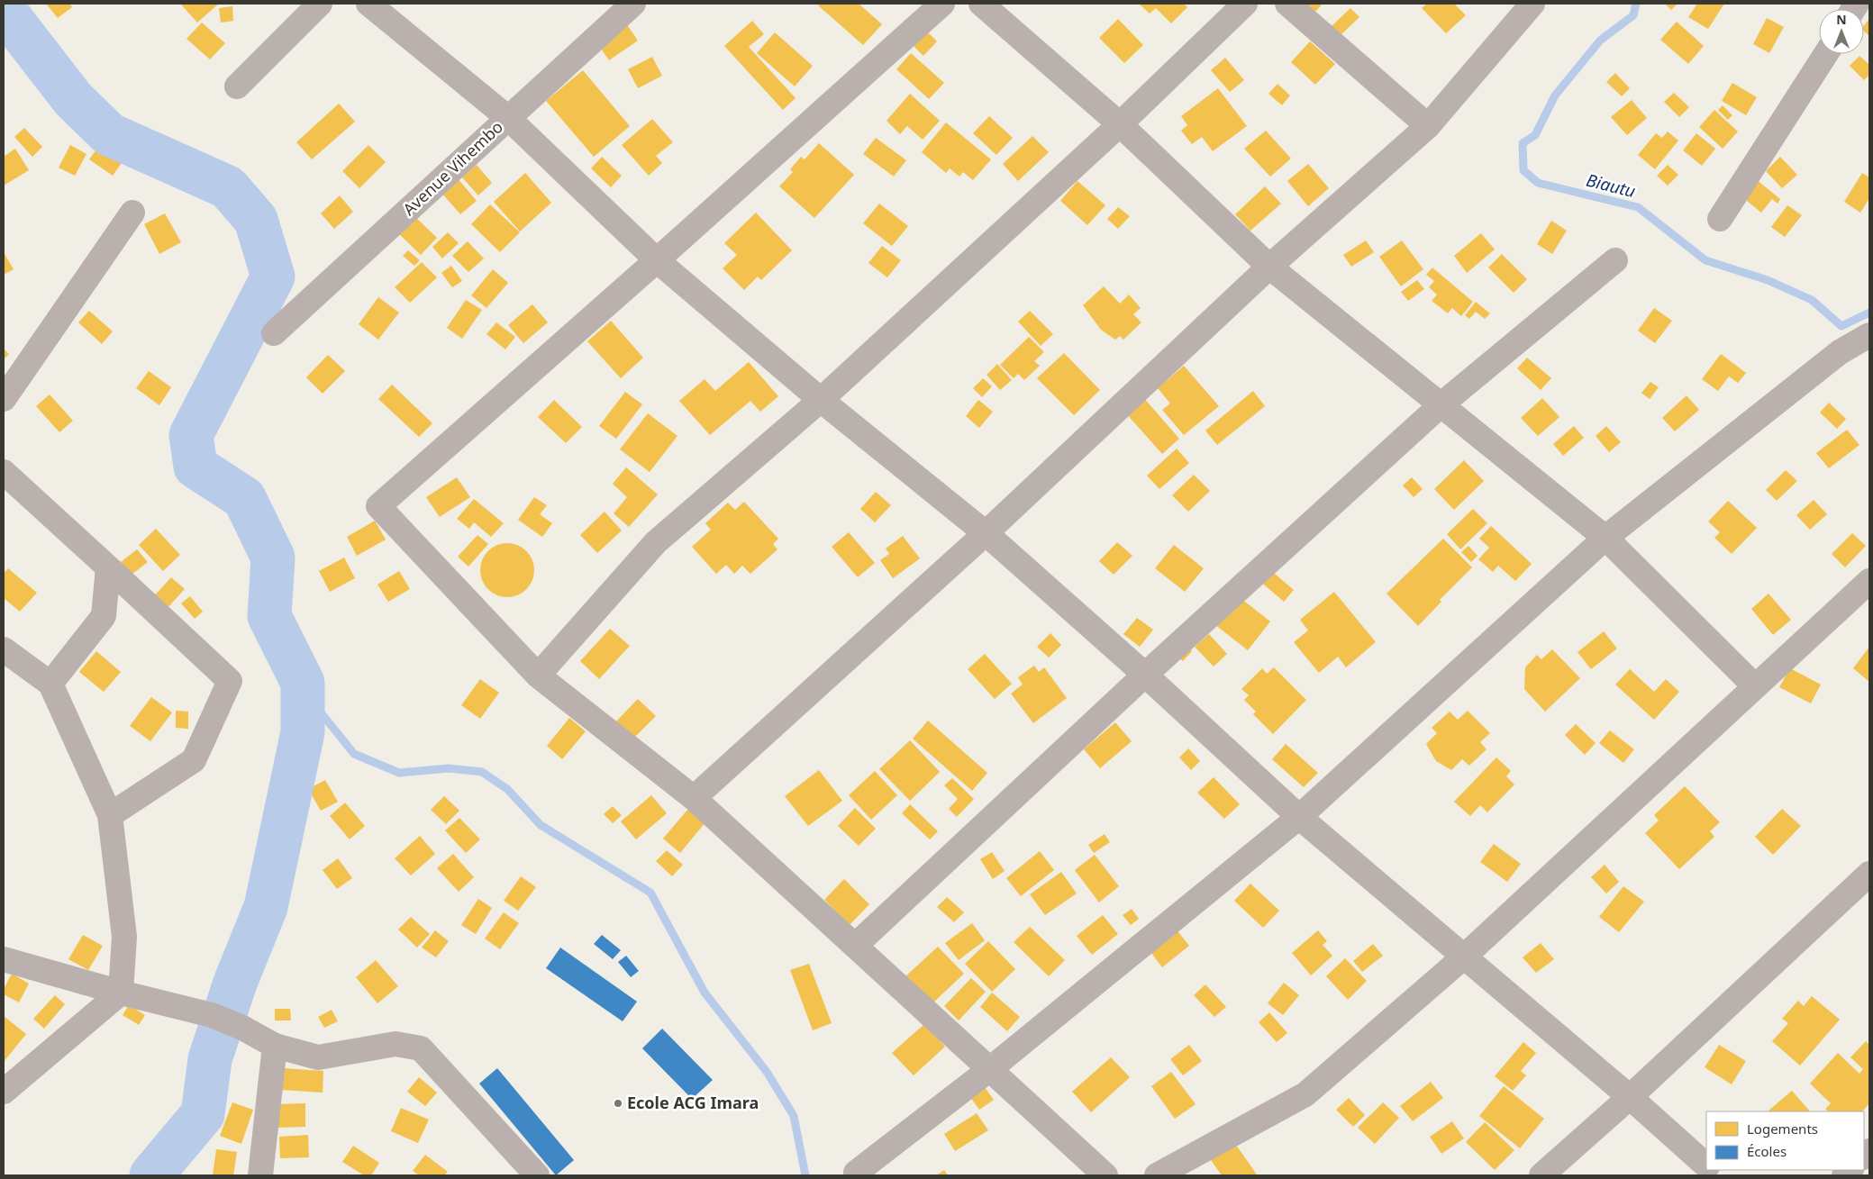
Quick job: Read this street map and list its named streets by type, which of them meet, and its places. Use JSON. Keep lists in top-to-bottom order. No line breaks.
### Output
{"streets":{"street":["Avenue Vihembo"]},"water":["Biautu"],"places":["Ecole ACG Imara"],"legend":["Logements","Écoles"],"north":"top"}
